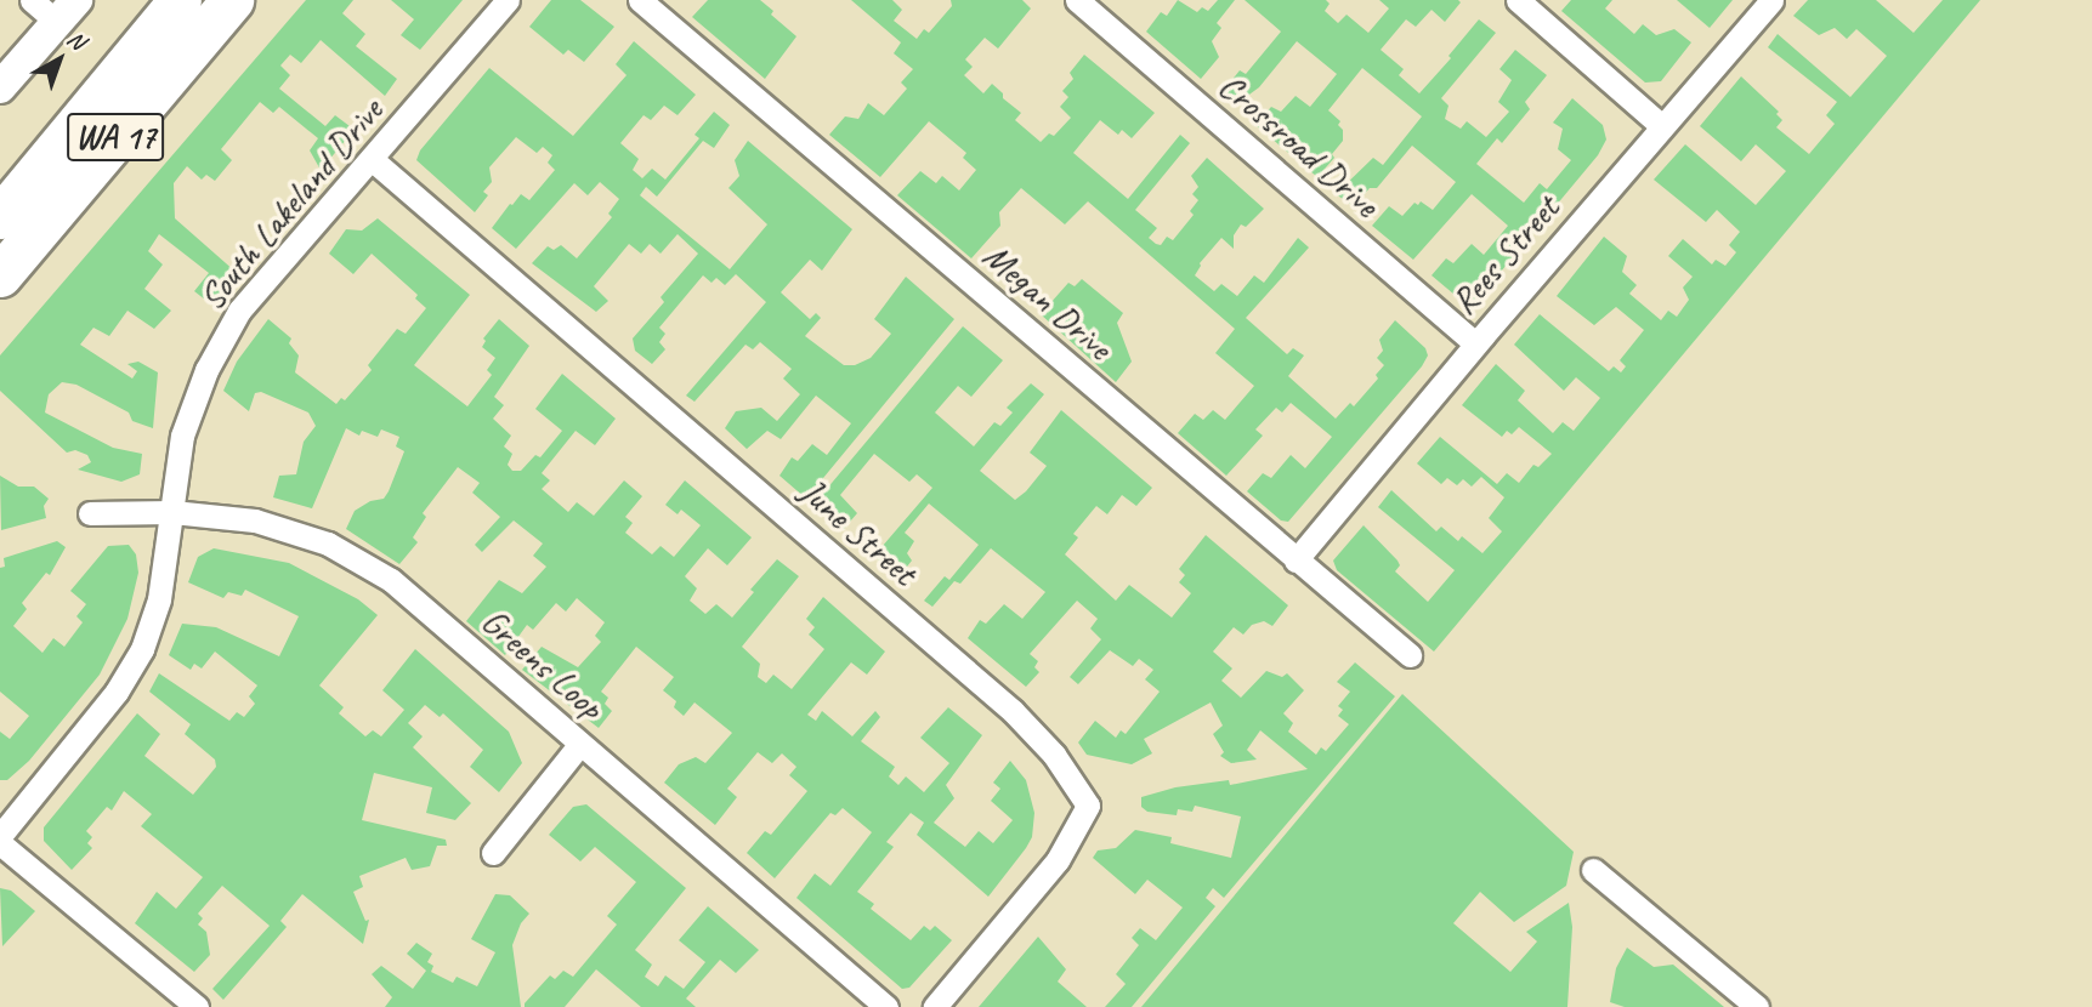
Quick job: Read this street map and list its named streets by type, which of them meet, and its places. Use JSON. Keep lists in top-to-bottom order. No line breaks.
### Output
{"streets":{"highway":["WA 17"],"street":["Crossroad Drive","South Lakeland Drive","Rees Street","Megan Drive","June Street","Greens Loop"]},"crossings":[["Crossroad Drive","Rees Street"],["South Lakeland Drive","June Street"],["South Lakeland Drive","Greens Loop"],["Rees Street","Megan Drive"]],"north":"top right"}
